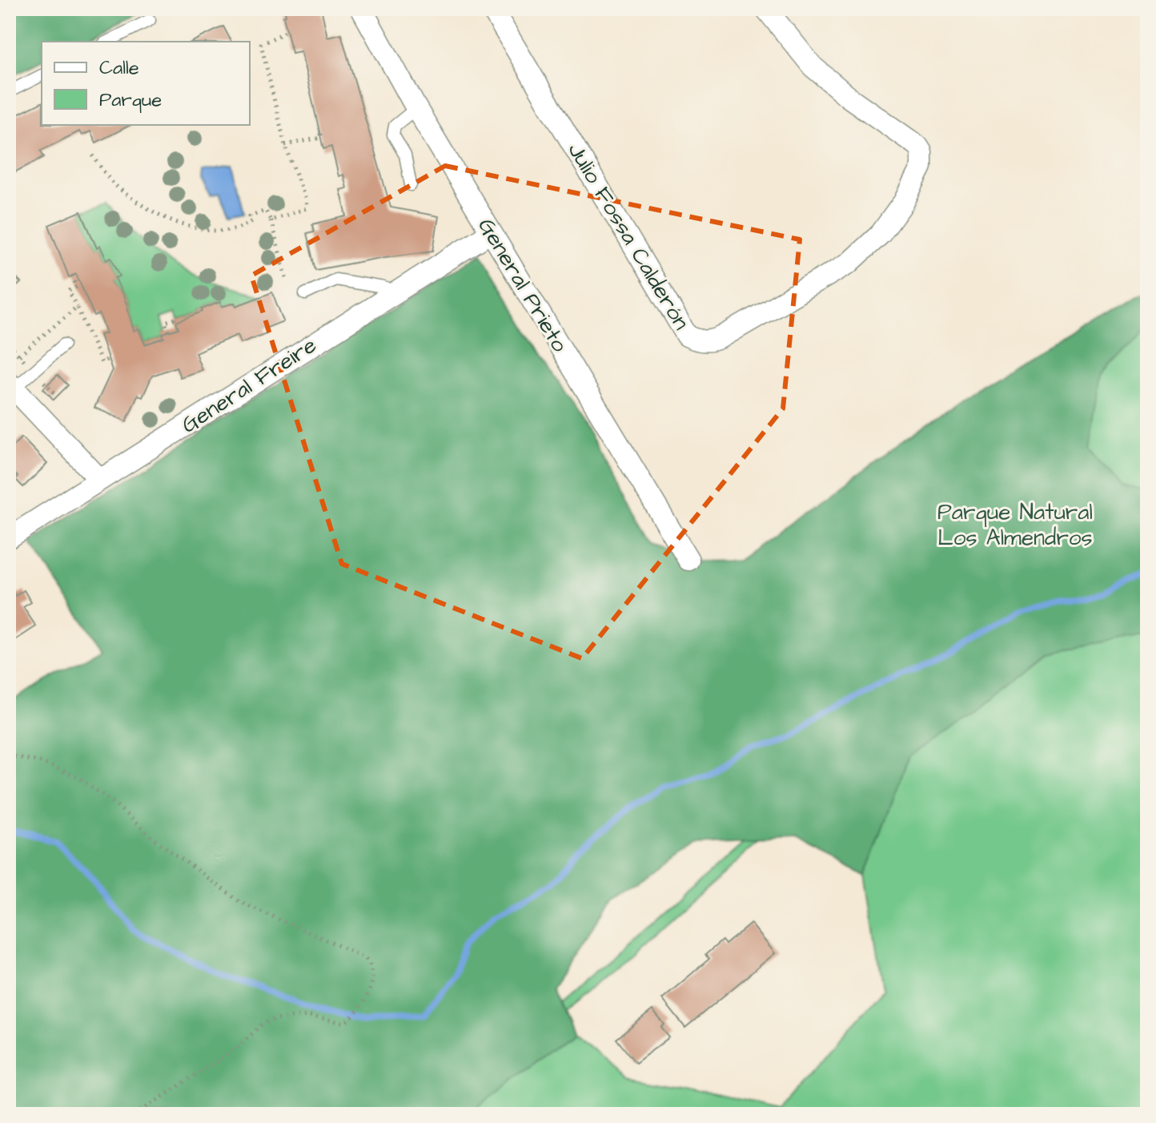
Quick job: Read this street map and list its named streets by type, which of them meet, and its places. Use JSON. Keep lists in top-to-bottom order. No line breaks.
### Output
{"streets":{"street":["Julio Fossa Calderón","General Prieto","General Freire"]},"crossings":[["General Prieto","General Freire"]],"parks":["Parque Natural Los Almendros"],"legend":["Calle","Parque"]}
